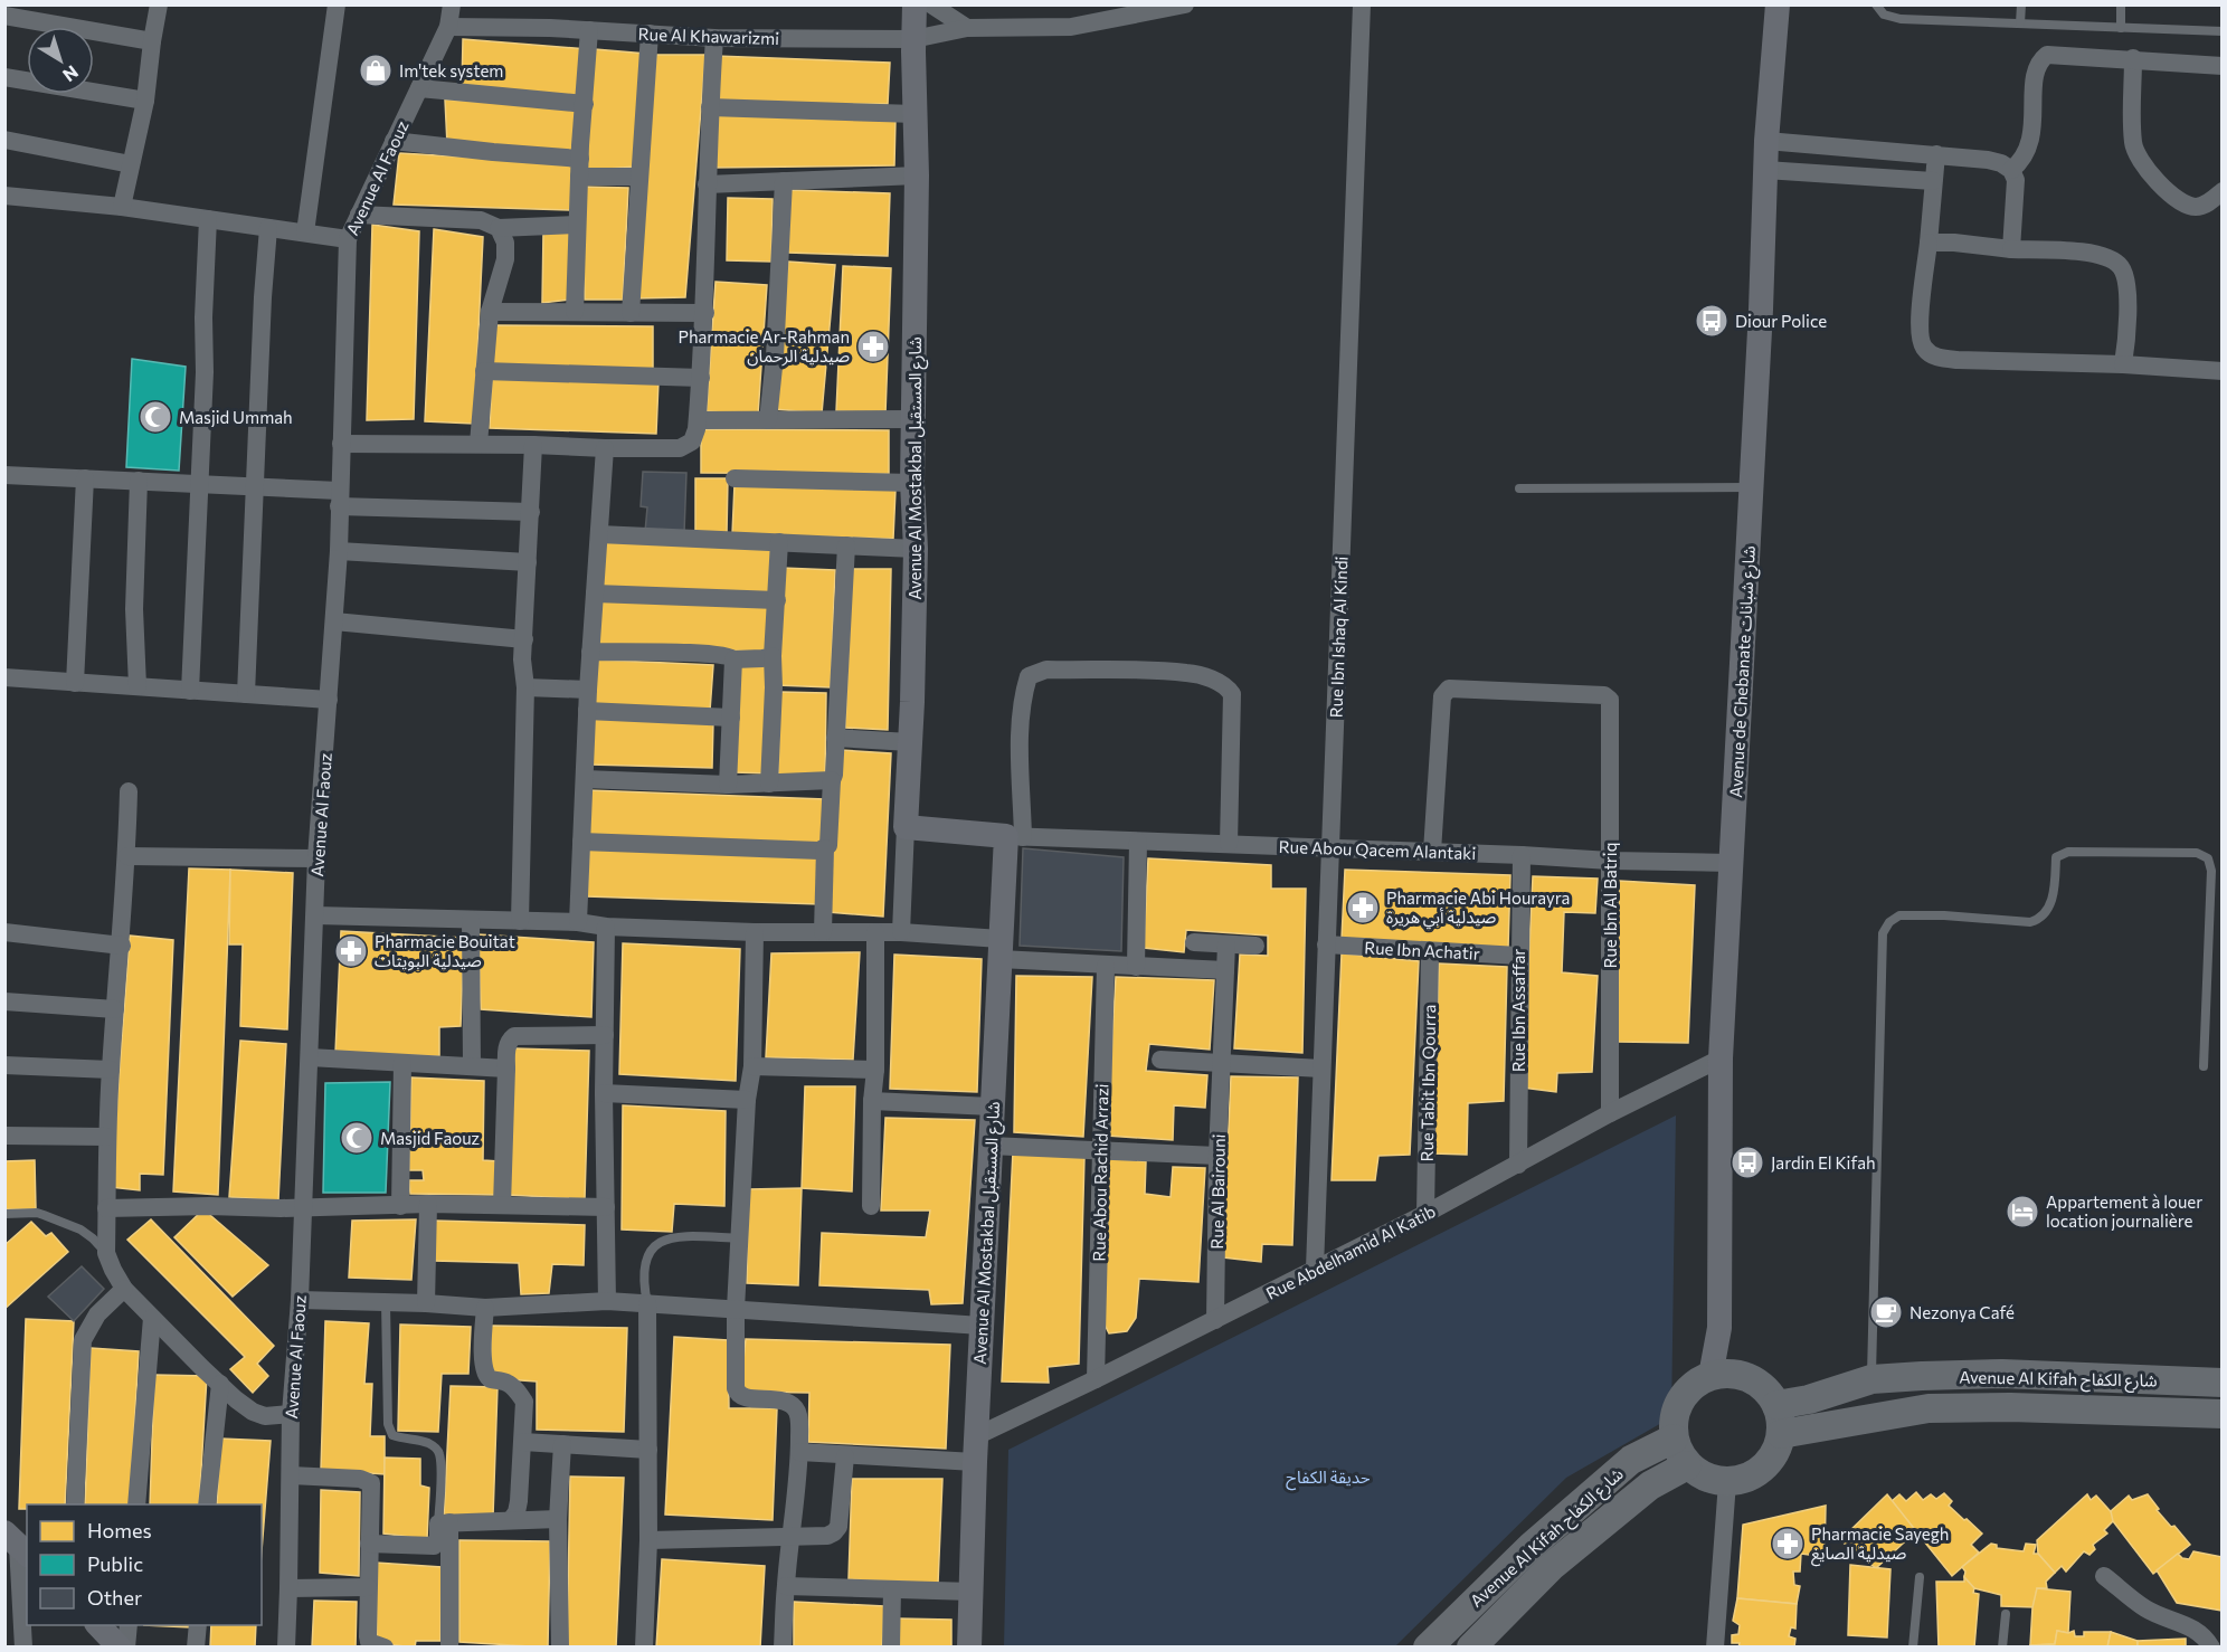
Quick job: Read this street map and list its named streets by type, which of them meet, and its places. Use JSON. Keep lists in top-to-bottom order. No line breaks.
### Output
{"streets":{"main road":["Avenue Al Kifah شارع الكفاح"],"street":["Rue Al Khawarizmi","Avenue Al Faouz","Avenue Al Mostakbal شارع المستقبل","Rue Ibn Ishaq Al Kindi","Avenue de Chebanate شارع شبانات","Rue Abou Qacem Alantaki","Rue Ibn Al Batriq","Rue Ibn Achatir","Rue Ibn Assaffar","Rue Tabit Ibn Qourra","Rue Abou Rachid Arrazi","Rue Al Bairouni","Rue Abdelhamid Al Katib"]},"crossings":[["Rue Al Khawarizmi","Avenue Al Faouz"],["Rue Al Khawarizmi","Avenue Al Mostakbal شارع المستقبل"],["Avenue Al Mostakbal شارع المستقبل","Rue Abou Qacem Alantaki"],["Avenue Al Mostakbal شارع المستقبل","Rue Abdelhamid Al Katib"],["Rue Ibn Ishaq Al Kindi","Rue Abou Qacem Alantaki"],["Rue Ibn Ishaq Al Kindi","Rue Ibn Achatir"],["Rue Ibn Ishaq Al Kindi","Rue Abdelhamid Al Katib"],["Avenue de Chebanate شارع شبانات","Rue Abou Qacem Alantaki"],["Avenue de Chebanate شارع شبانات","Rue Abdelhamid Al Katib"],["Avenue de Chebanate شارع شبانات","Avenue Al Kifah شارع الكفاح"],["Rue Abou Qacem Alantaki","Rue Ibn Al Batriq"],["Rue Abou Qacem Alantaki","Rue Ibn Assaffar"],["Rue Ibn Al Batriq","Rue Abdelhamid Al Katib"],["Rue Ibn Achatir","Rue Ibn Assaffar"],["Rue Ibn Achatir","Rue Tabit Ibn Qourra"],["Rue Ibn Assaffar","Rue Abdelhamid Al Katib"],["Rue Tabit Ibn Qourra","Rue Abdelhamid Al Katib"],["Rue Abou Rachid Arrazi","Rue Abdelhamid Al Katib"],["Rue Al Bairouni","Rue Abdelhamid Al Katib"]],"parks":["حديقة الكفاح"],"places":{"shop":["Im'tek system"],"bus stop":["Diour Police","Jardin El Kifah"],"pharmacy":["Pharmacie Ar-Rahman صيدلية الرحمان","Pharmacie Abi Hourayra صيدلية أبي هريرة","Pharmacie Bouitat صيدلية البويتات","Pharmacie Sayegh صيدلية الصايغ"],"mosque":["Masjid Ummah","Masjid Faouz"],"hotel":["Appartement à louer location journalière"],"cafe":["Nezonya Café"]},"legend":["Homes","Public","Other"],"north":"bottom right"}
